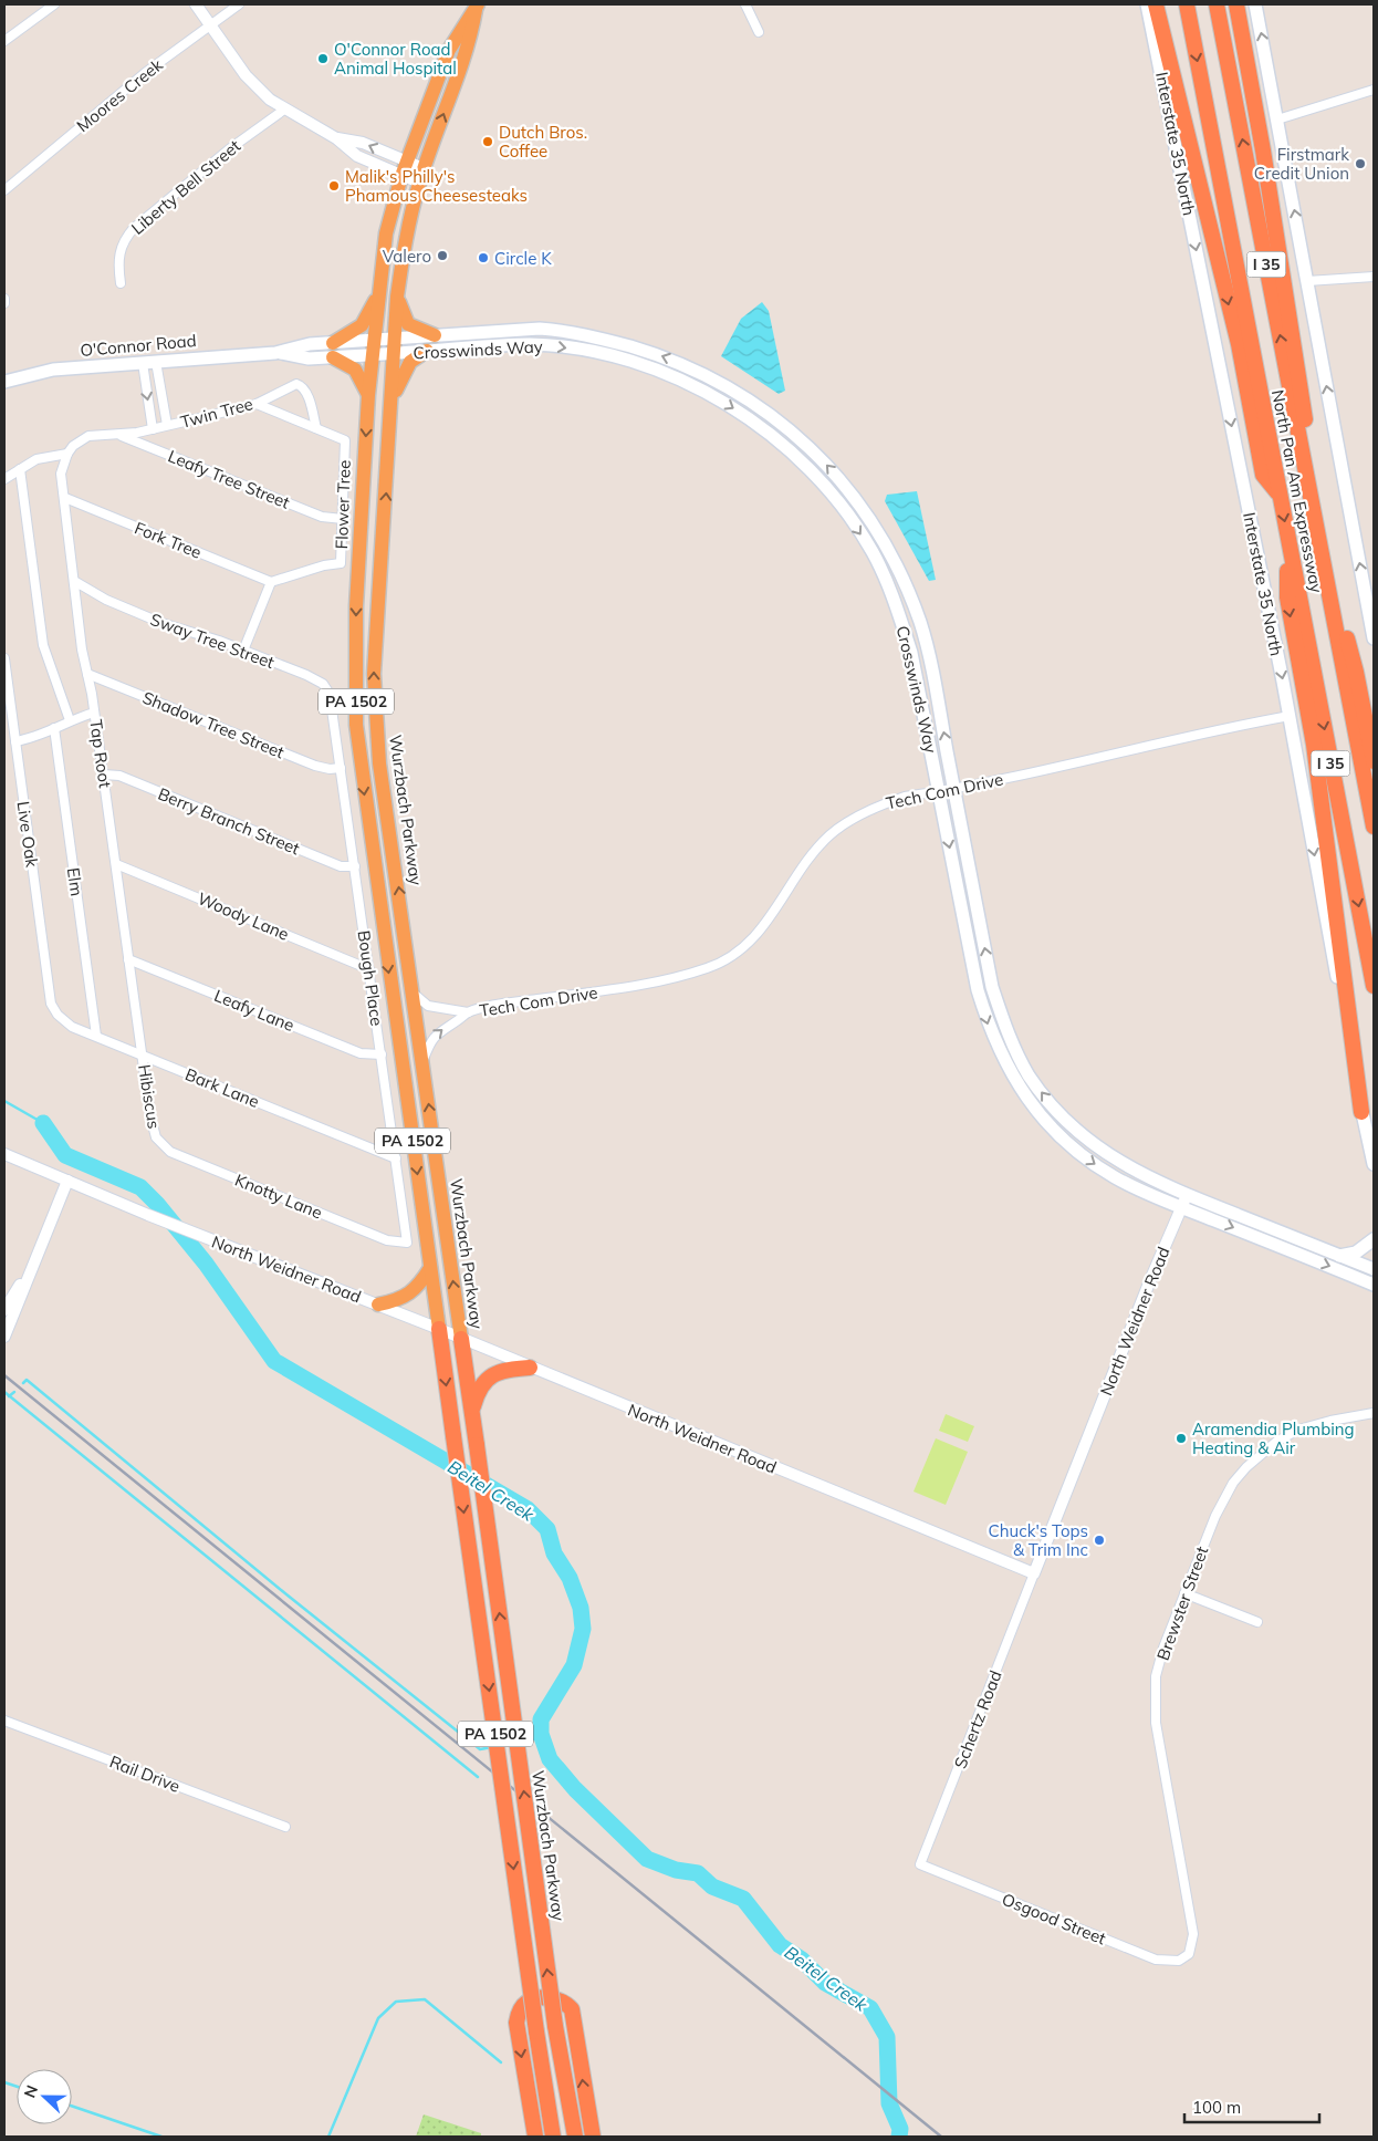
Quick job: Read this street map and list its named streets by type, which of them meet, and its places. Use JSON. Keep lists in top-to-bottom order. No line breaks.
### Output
{"streets":{"highway":["I 35","North Pan Am Expressway","PA 1502","Wurzbach Parkway"],"main road":["Interstate 35 North","O'Connor Road","Crosswinds Way"],"street":["Moores Creek","Liberty Bell Street","Twin Tree","Leafy Tree Street","Flower Tree","Fork Tree","Sway Tree Street","Shadow Tree Street","Tap Root","Tech Com Drive","Berry Branch Street","Live Oak","Elm","Woody Lane","Bough Place","Leafy Lane","Bark Lane","Hibiscus","Knotty Lane","North Weidner Road","Brewster Street","Schertz Road","Rail Drive","Osgood Street"]},"crossings":[["Interstate 35 North","Tech Com Drive"],["O'Connor Road","Crosswinds Way"],["O'Connor Road","PA 1502"],["O'Connor Road","Wurzbach Parkway"],["Crosswinds Way","PA 1502"],["Crosswinds Way","Tech Com Drive"],["Crosswinds Way","Wurzbach Parkway"],["Crosswinds Way","North Weidner Road"],["Twin Tree","Leafy Tree Street"],["Twin Tree","Flower Tree"],["Twin Tree","Tap Root"],["Leafy Tree Street","Flower Tree"],["Flower Tree","Fork Tree"],["Fork Tree","Tap Root"],["Sway Tree Street","Tap Root"],["Sway Tree Street","Bough Place"],["PA 1502","North Weidner Road"],["Shadow Tree Street","Tap Root"],["Shadow Tree Street","Bough Place"],["Tap Root","Berry Branch Street"],["Tap Root","Woody Lane"],["Tap Root","Leafy Lane"],["Tap Root","Bark Lane"],["Tap Root","Hibiscus"],["Tech Com Drive","Wurzbach Parkway"],["Wurzbach Parkway","North Weidner Road"],["Berry Branch Street","Bough Place"],["Live Oak","Bark Lane"],["Elm","Bark Lane"],["Woody Lane","Bough Place"],["Bough Place","Leafy Lane"],["Bough Place","Bark Lane"],["Bough Place","Knotty Lane"],["Bark Lane","Hibiscus"],["Hibiscus","Knotty Lane"],["North Weidner Road","Schertz Road"],["Brewster Street","Osgood Street"],["Schertz Road","Osgood Street"]],"water":["Beitel Creek"],"places":["O'Connor Road Animal Hospital","Dutch Bros. Coffee","Firstmark Credit Union","Malik's Philly's Phamous Cheesesteaks","Valero","Circle K","Aramendia Plumbing Heating & Air","Chuck's Tops & Trim Inc"],"scale_bar":"100 m","north":"left"}
